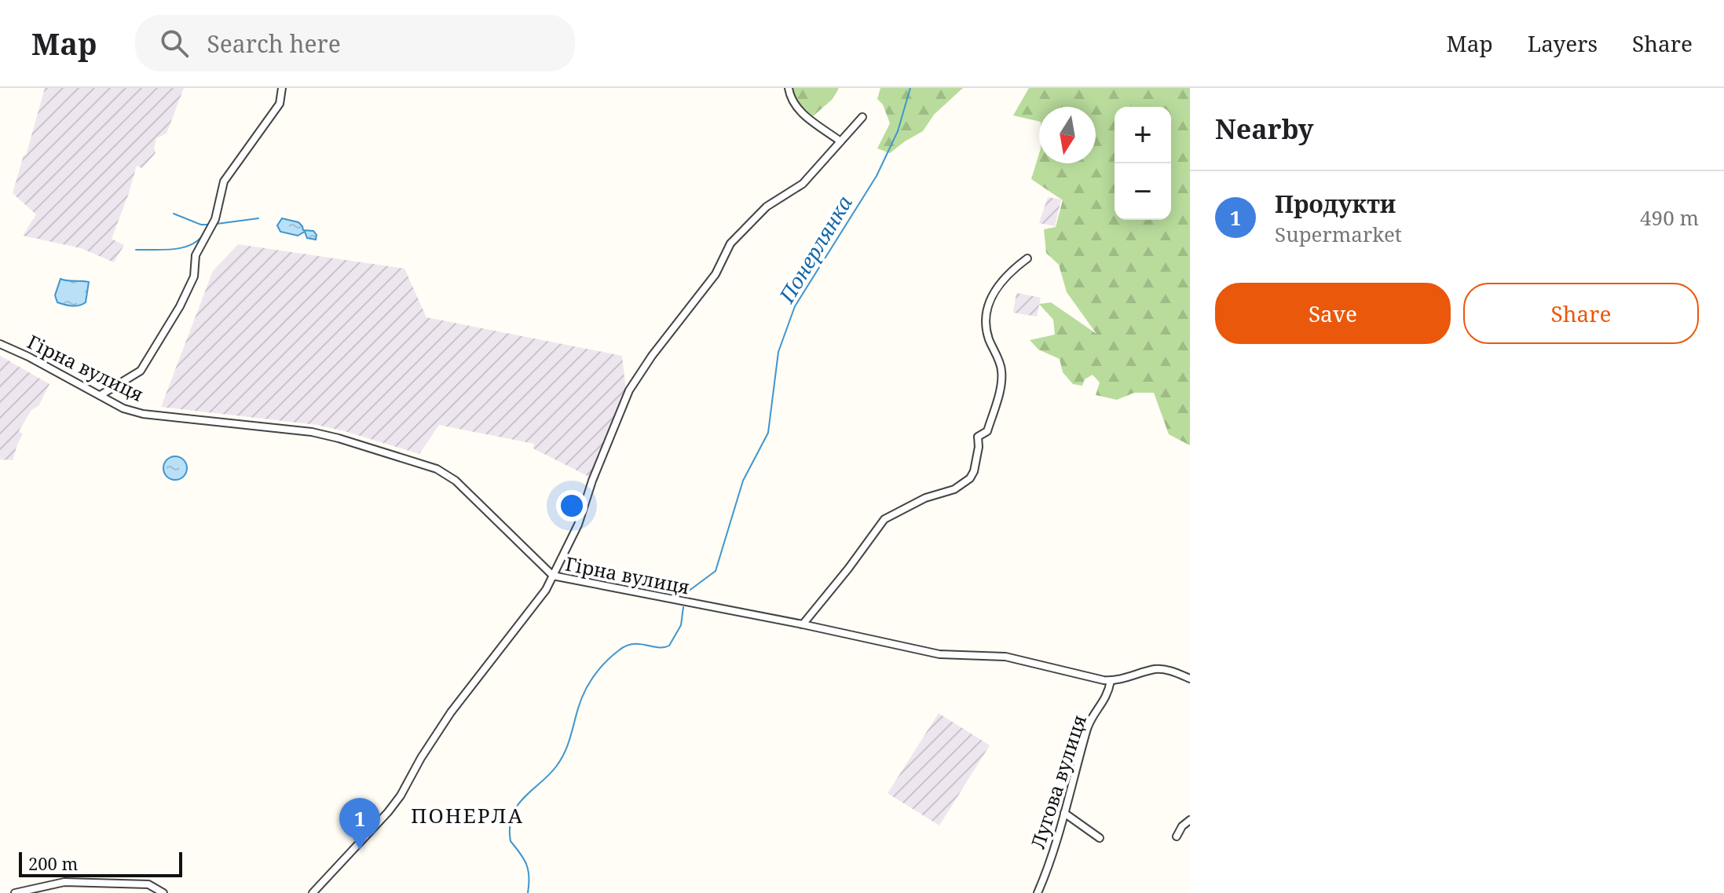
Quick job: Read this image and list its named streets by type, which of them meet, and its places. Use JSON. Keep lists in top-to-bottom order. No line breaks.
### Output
{"streets":{"street":["Гірна вулиця","Лугова вулиця"]},"crossings":[["Гірна вулиця","Лугова вулиця"]],"districts":["ПОНЕРЛА"],"water":["Понерлянка"],"scale_bar":"200 m","north":"bottom","page":{"header":"Map","search":"Search here","nav":["Map","Layers","Share"],"heading":"Nearby","map_buttons":["+","−"],"list":[{"mark":"1","name":"Продукти","note":"Supermarket","value":"490 m"}],"buttons":["Save","Share"],"pins":"1","scale":"200 m"}}
